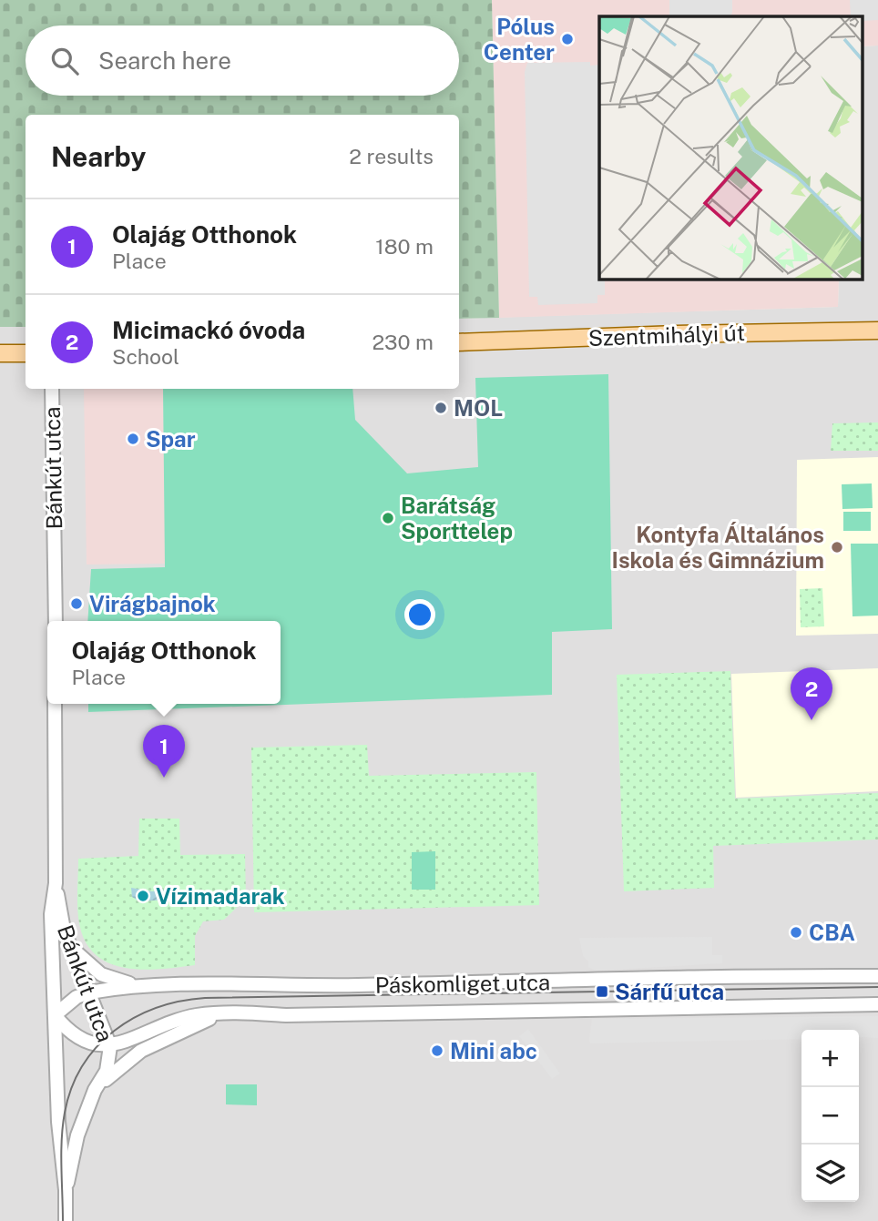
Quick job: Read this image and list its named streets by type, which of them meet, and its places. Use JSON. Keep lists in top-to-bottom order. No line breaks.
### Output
{"streets":{"main road":["Szentmihályi út"],"street":["Bánkút utca","Páskomliget utca"]},"crossings":[["Bánkút utca","Páskomliget utca"]],"places":{"other":["Pólus Center","MOL","Spar","Barátság Sporttelep","Kontyfa Általános Iskola és Gimnázium","Virágbajnok","Vízimadarak","CBA","Mini abc"],"transit":["Sárfű utca"]},"page":{"search":"Search here","heading":["Nearby","2 results"],"list":[{"mark":"1","name":"Olajág Otthonok","note":"Place","value":"180 m"},{"mark":"2","name":"Micimackó óvoda","note":"School","value":"230 m"}],"popup":["Olajág Otthonok","Place"],"pins":["2","1"],"map_buttons":["+","−"]}}
